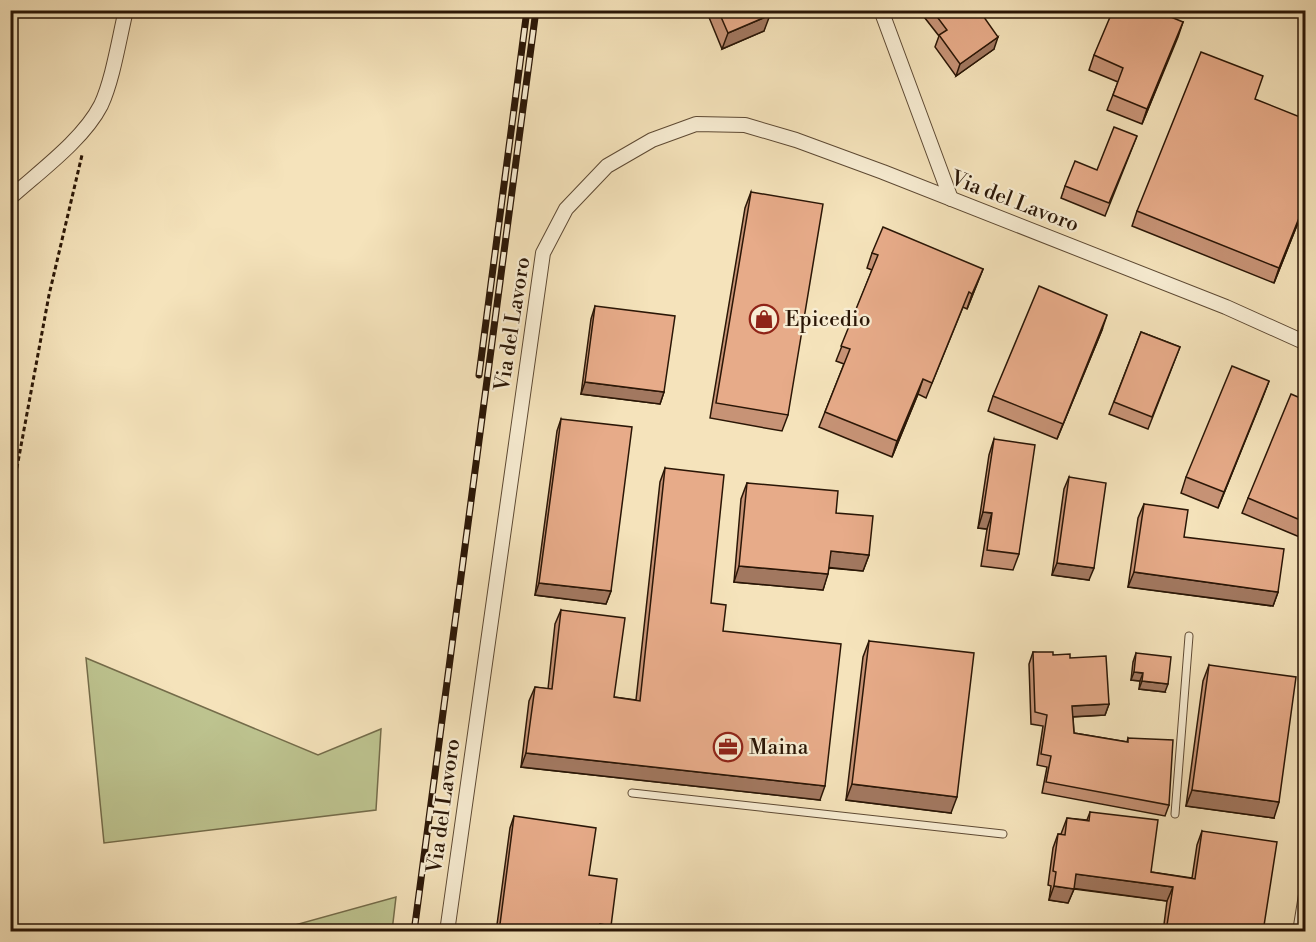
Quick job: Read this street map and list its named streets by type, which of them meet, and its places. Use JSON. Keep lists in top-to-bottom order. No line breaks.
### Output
{"streets":{"street":["Via del Lavoro"]},"places":{"shop":["Epicedio"],"office":["Maina"]}}
